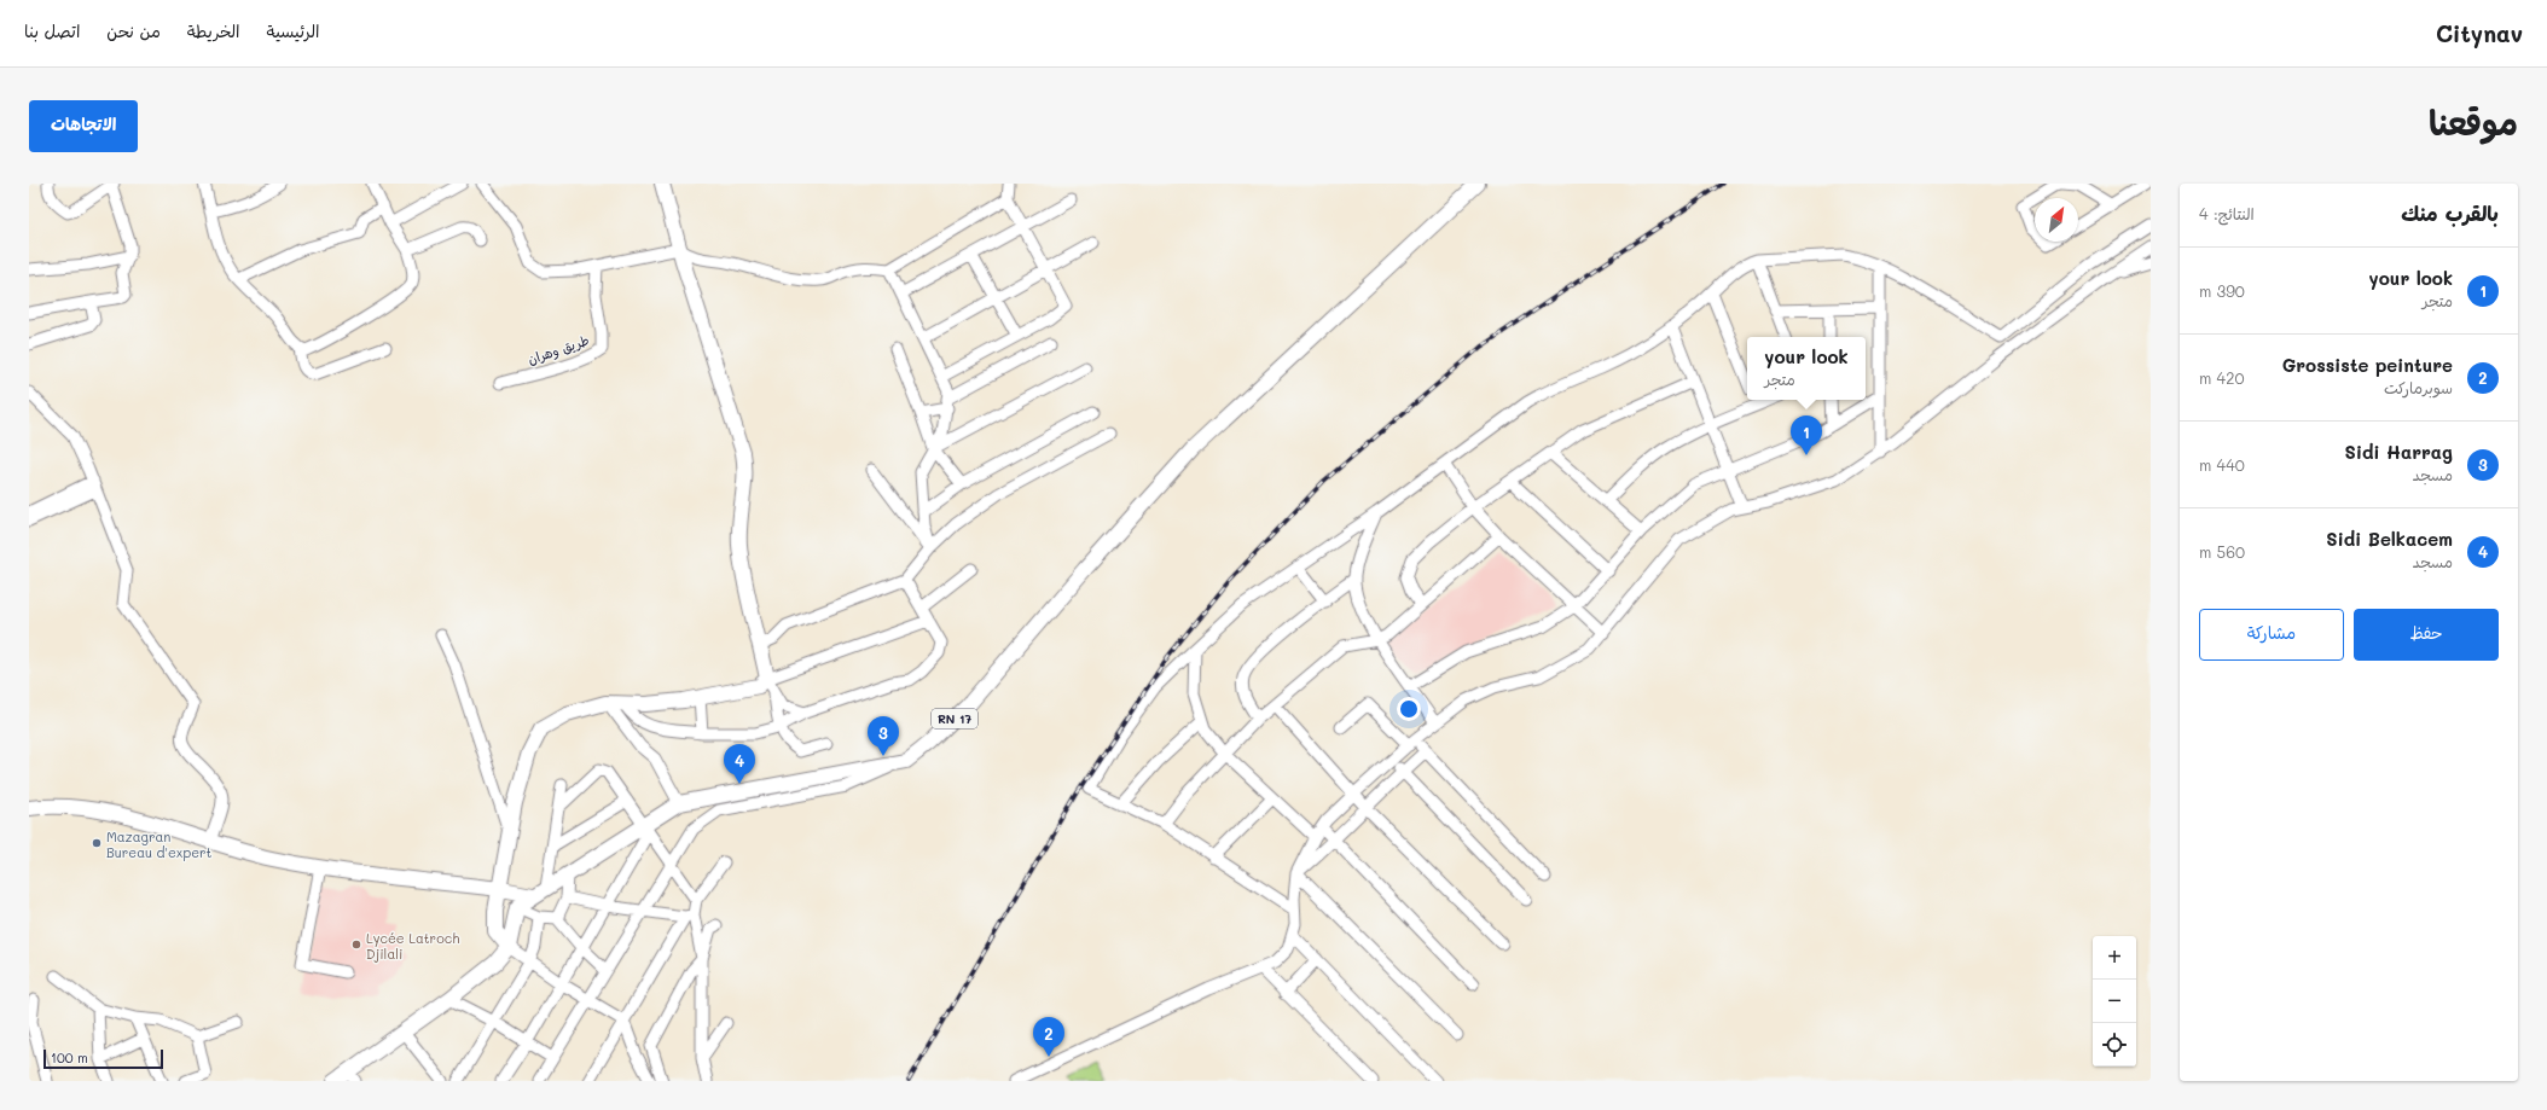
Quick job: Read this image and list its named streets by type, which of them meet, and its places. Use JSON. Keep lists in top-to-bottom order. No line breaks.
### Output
{"streets":{"main road":["RN 17"],"street":["طريق وهران"]},"places":["Mazagran Bureau d'expert","Lycée Latroch Djilali"],"scale_bar":"100 m","north":"top right","page":{"header":"Citynav","nav":["الرئيسية","الخريطة","من نحن","اتصل بنا"],"title":"موقعنا","buttons":["الاتجاهات",["حفظ","مشاركة"]],"heading":["بالقرب منك","النتائج: 4"],"list":[{"mark":"1","name":"your look","note":"متجر","value":"390 m"},{"mark":"2","name":"Grossiste peinture","note":"سوبرماركت","value":"420 m"},{"mark":"3","name":"Sidi Harrag","note":"مسجد","value":"440 m"},{"mark":"4","name":"Sidi Belkacem","note":"مسجد","value":"560 m"}],"popup":["your look","متجر"],"pins":["1","3","4","2"],"map_buttons":["+","−"],"scale":"100 m"}}
